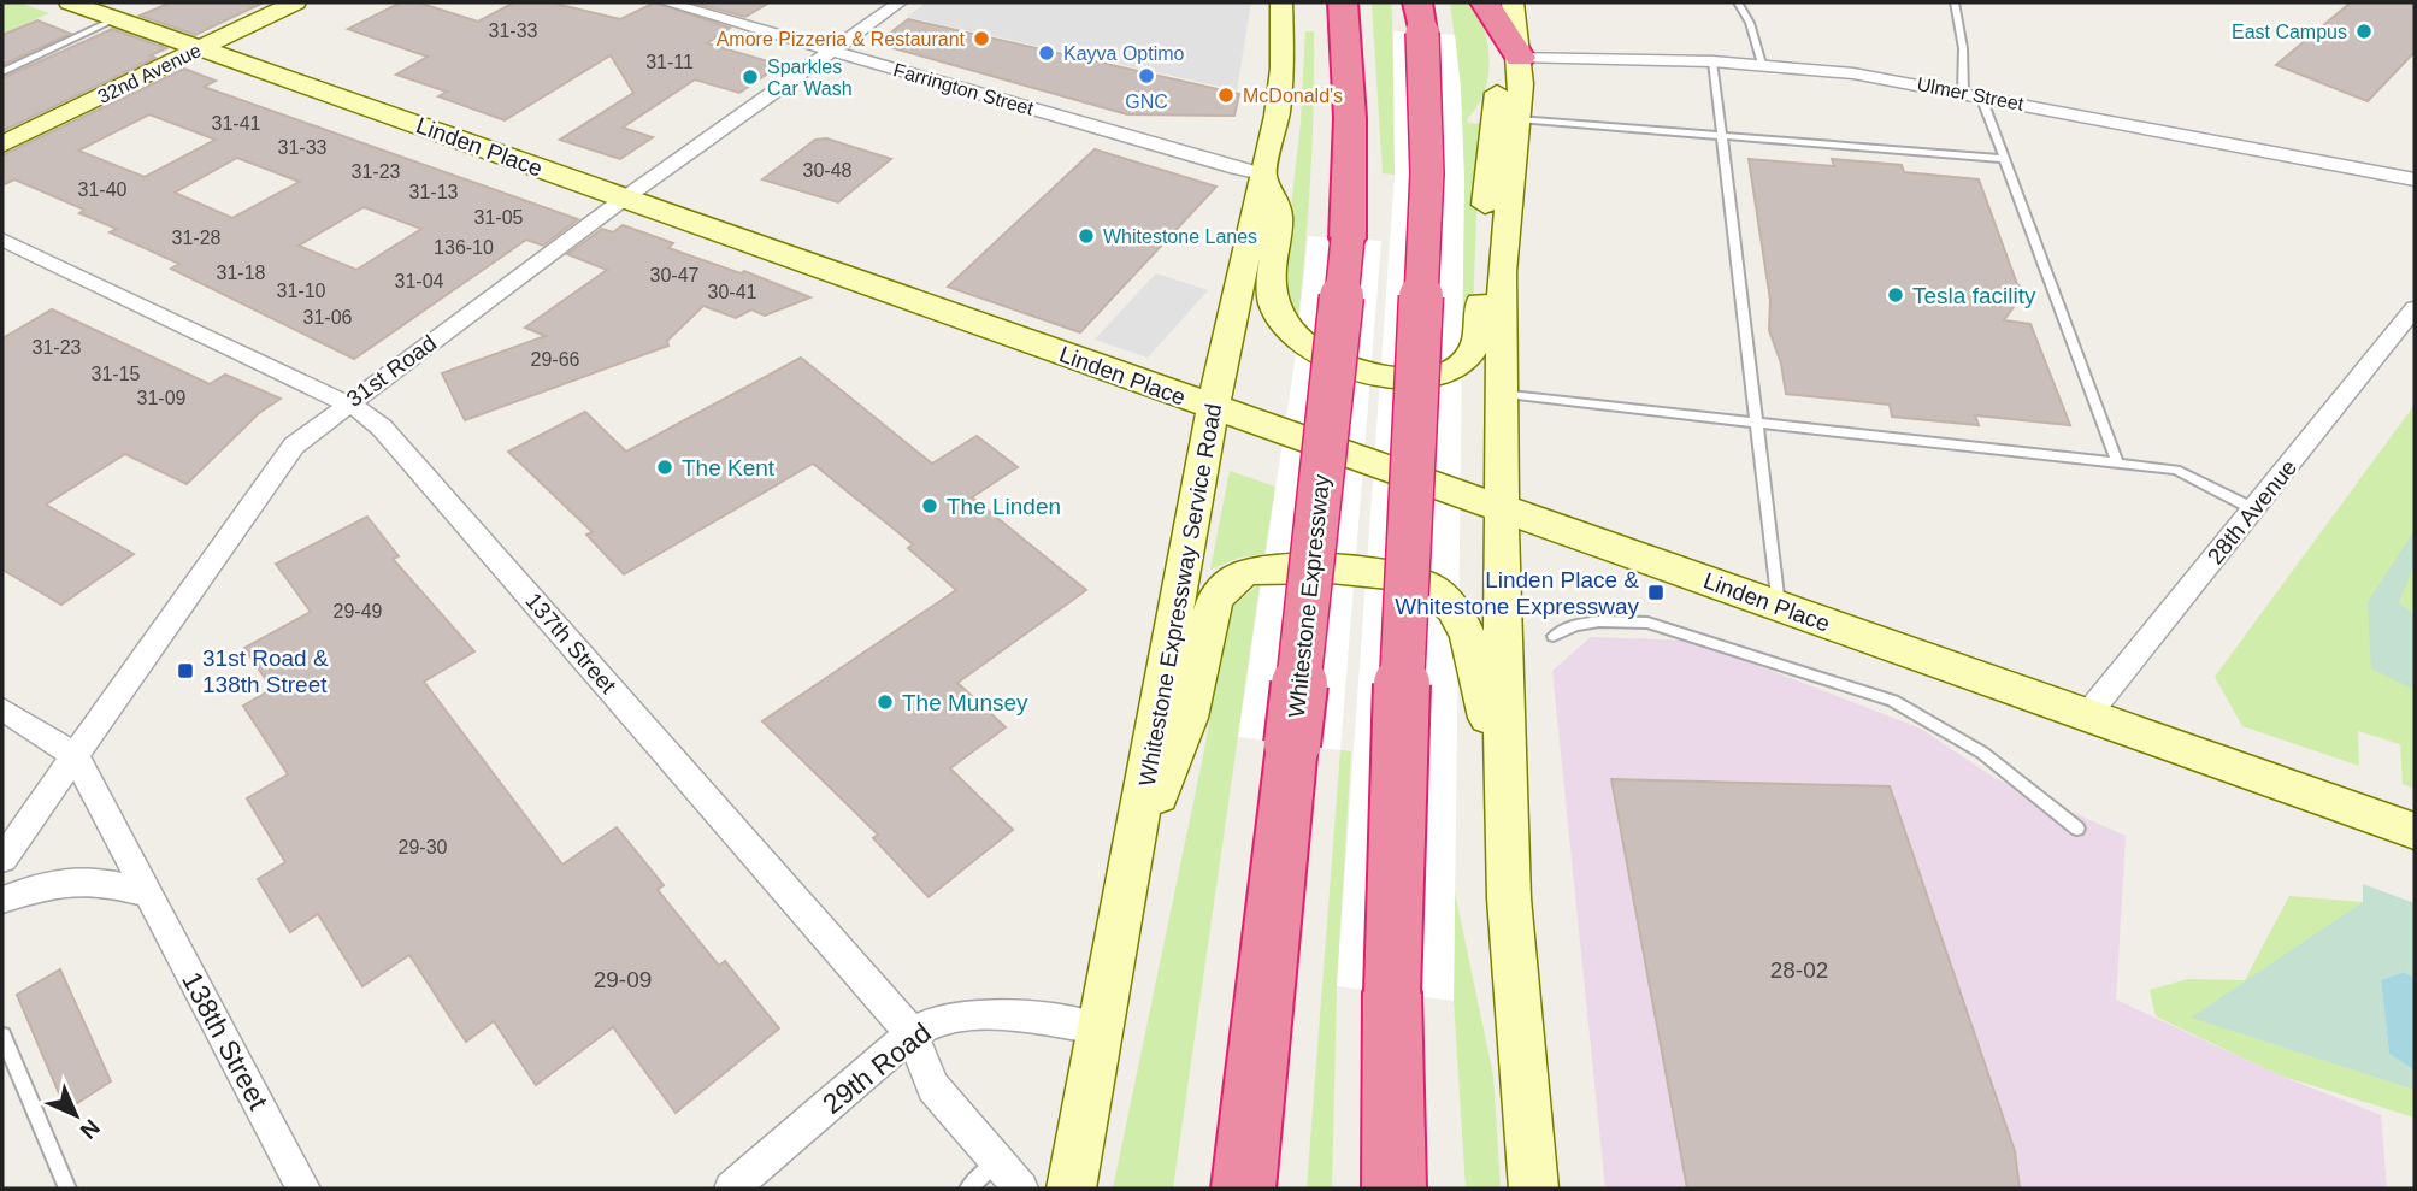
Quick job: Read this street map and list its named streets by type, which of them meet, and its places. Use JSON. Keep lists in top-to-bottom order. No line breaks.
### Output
{"streets":{"highway":["Whitestone Expressway"],"main road":["32nd Avenue","Linden Place","Whitestone Expressway Service Road"],"street":["Farrington Street","Ulmer Street","31st Road","28th Avenue","137th Street","138th Street","29th Road"]},"crossings":[["32nd Avenue","Linden Place"],["Farrington Street","31st Road"],["Farrington Street","Whitestone Expressway Service Road"],["Linden Place","31st Road"],["Linden Place","28th Avenue"],["Linden Place","Whitestone Expressway Service Road"],["31st Road","137th Street"],["31st Road","138th Street"],["Whitestone Expressway Service Road","29th Road"],["137th Street","29th Road"]],"places":{"other":["East Campus","Amore Pizzeria & Restaurant","Kayva Optimo","GNC","Sparkles Car Wash","McDonald's","Whitestone Lanes","Tesla facility","The Kent","The Linden","The Munsey"],"transit":["Linden Place & Whitestone Expressway","31st Road & 138th Street"]},"house_numbers":["31-33","31-11","31-41","31-33","30-48","31-23","31-40","31-13","31-05","31-28","136-10","31-18","30-47","31-04","31-10","30-41","31-06","31-23","29-66","31-15","31-09","29-49","29-30","28-02","29-09"],"north":"bottom right"}
